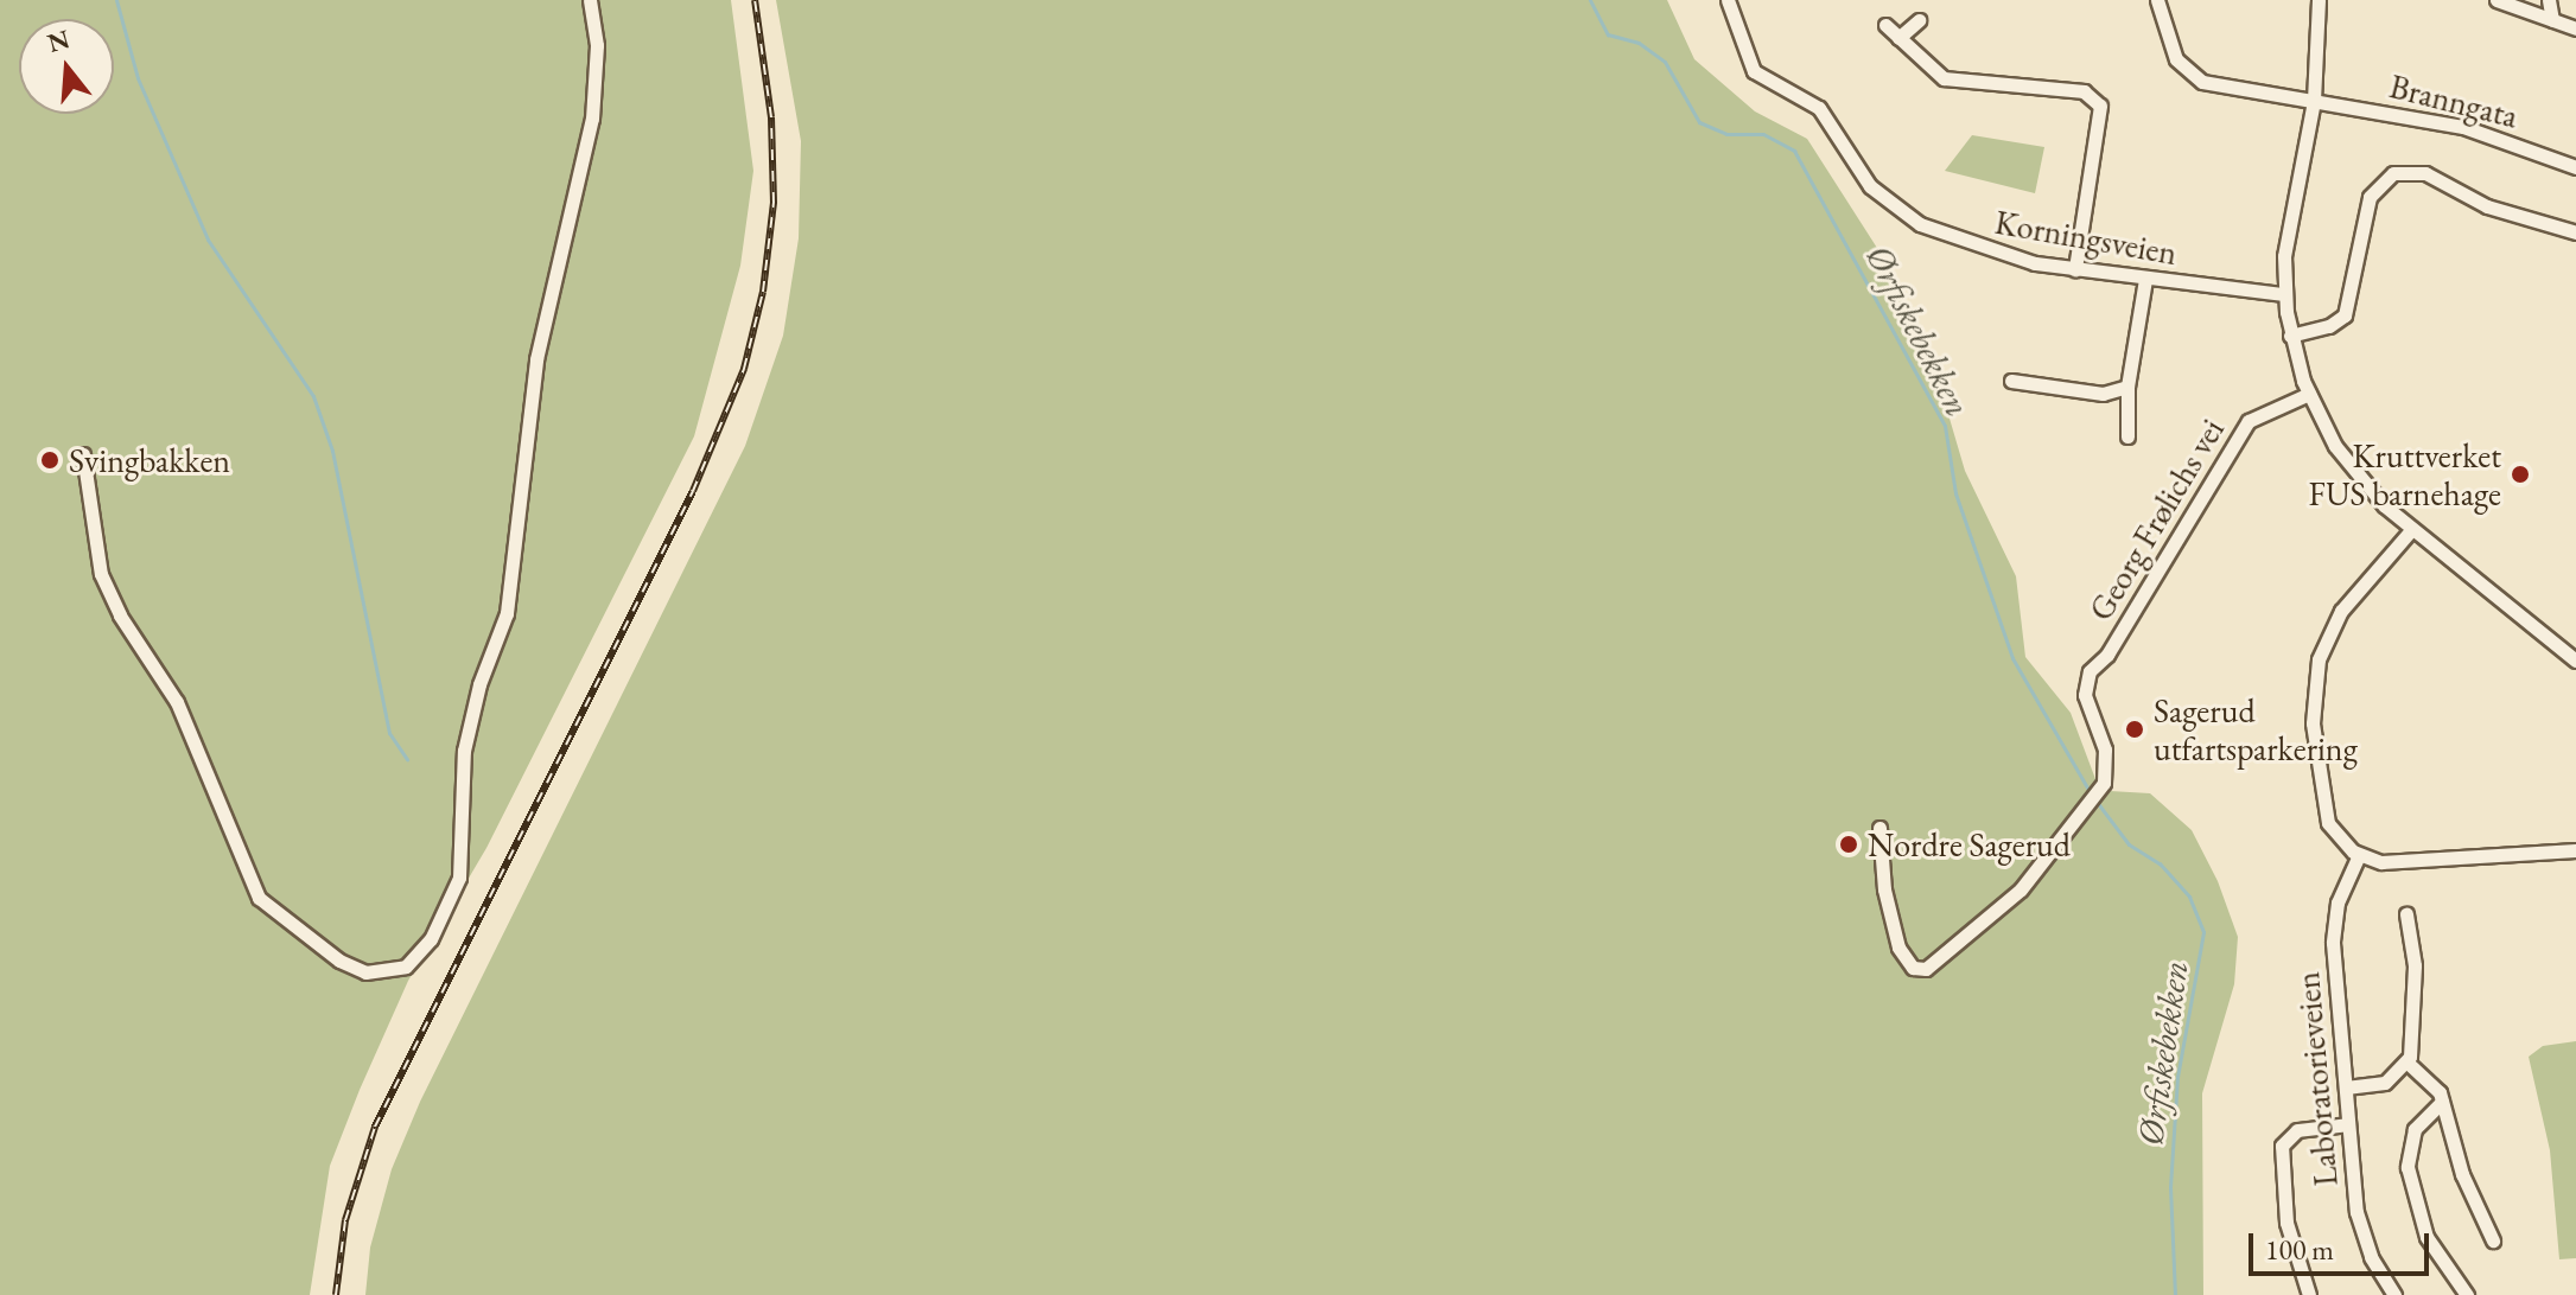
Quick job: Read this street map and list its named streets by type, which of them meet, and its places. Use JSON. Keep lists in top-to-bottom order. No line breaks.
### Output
{"streets":{"street":["Branngata","Korningsveien","Georg Frølichs vei","Laboratorieveien"]},"water":["Ørfiskebekken"],"places":["Svingbakken","Kruttverket FUS barnehage","Sagerud utfartsparkering","Nordre Sagerud"],"scale_bar":"100 m","north":"top"}
